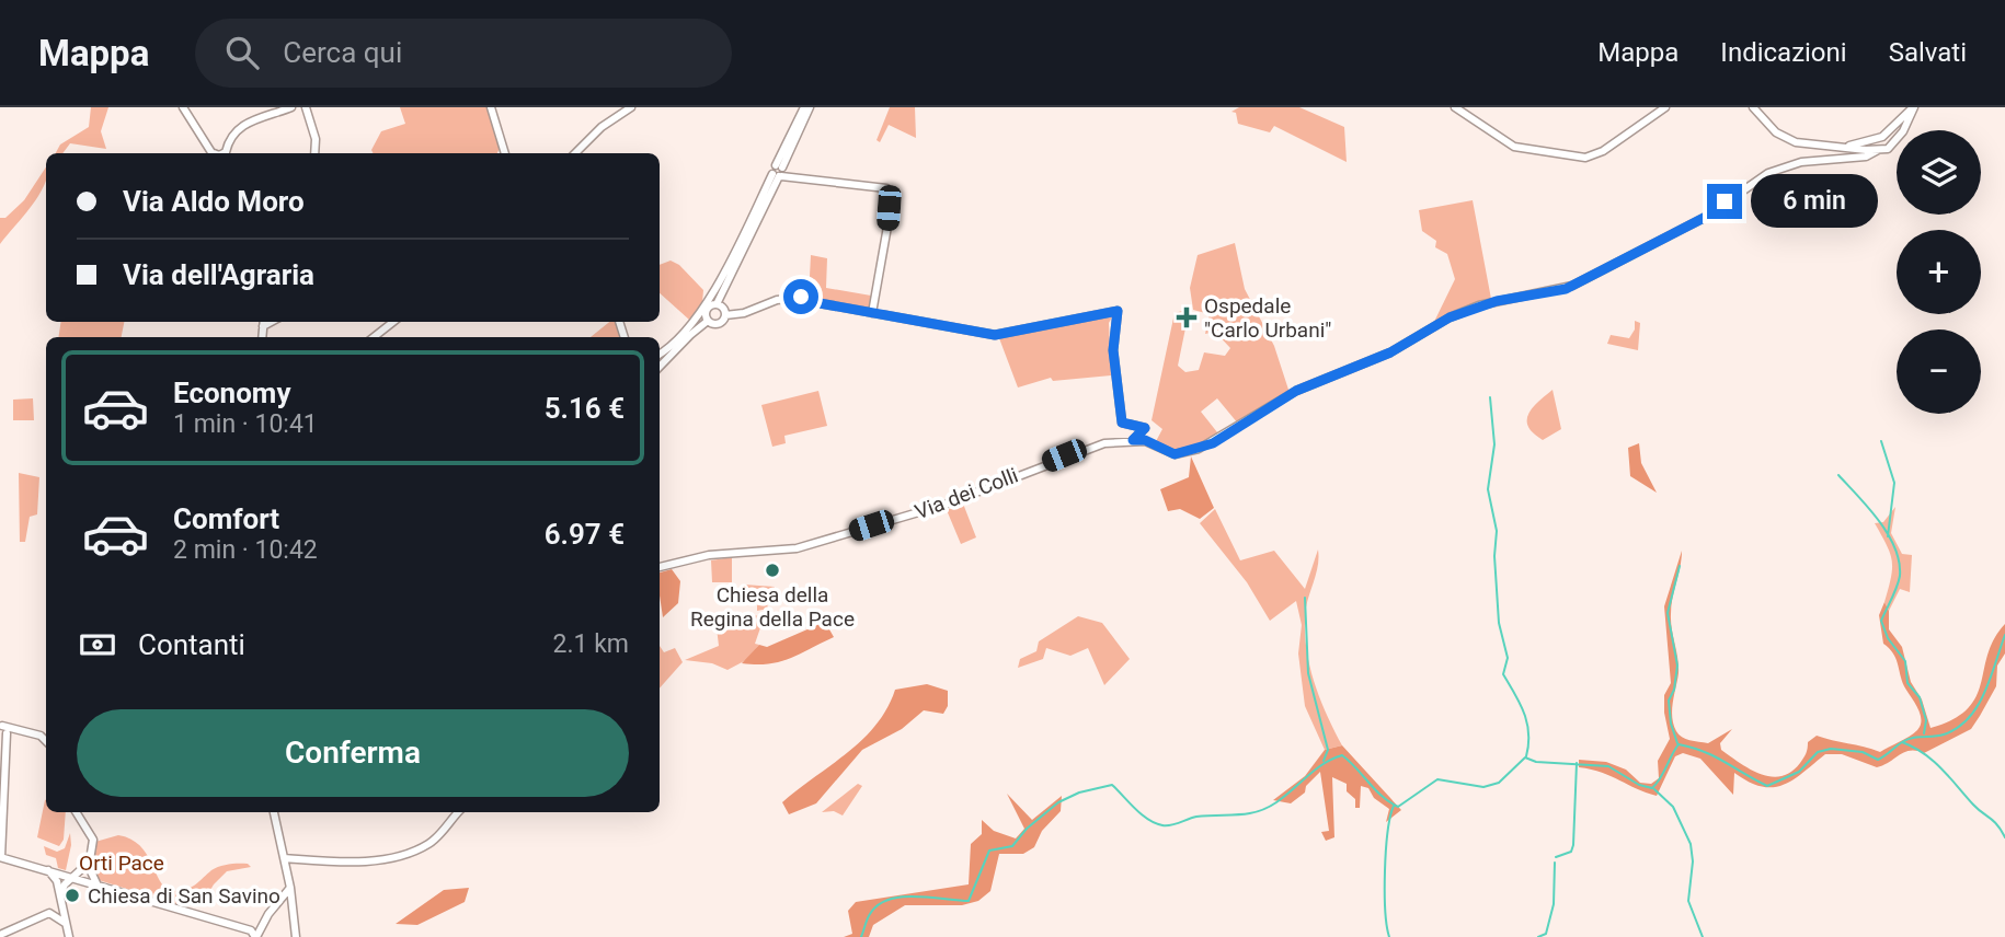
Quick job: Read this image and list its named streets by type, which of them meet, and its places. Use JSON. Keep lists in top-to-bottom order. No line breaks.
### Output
{"streets":{"street":["Via dei Colli"]},"parks":["Orti Pace"],"places":{"health":["Ospedale \"Carlo Urbani\""],"other":["Chiesa della Regina della Pace","Chiesa di San Savino"]},"page":{"header":"Mappa","search":"Cerca qui","nav":["Mappa","Indicazioni","Salvati"],"map_buttons":["+","−"],"banner":["Via Aldo Moro","Via dell'Agraria"],"bubble":"6 min","list":[{"name":"Economy","note":"1 min · 10:41","value":"5.16 €"},{"name":"Comfort","note":"2 min · 10:42","value":"6.97 €"}],"pay":["Contanti","2.1 km"],"buttons":"Conferma"}}
